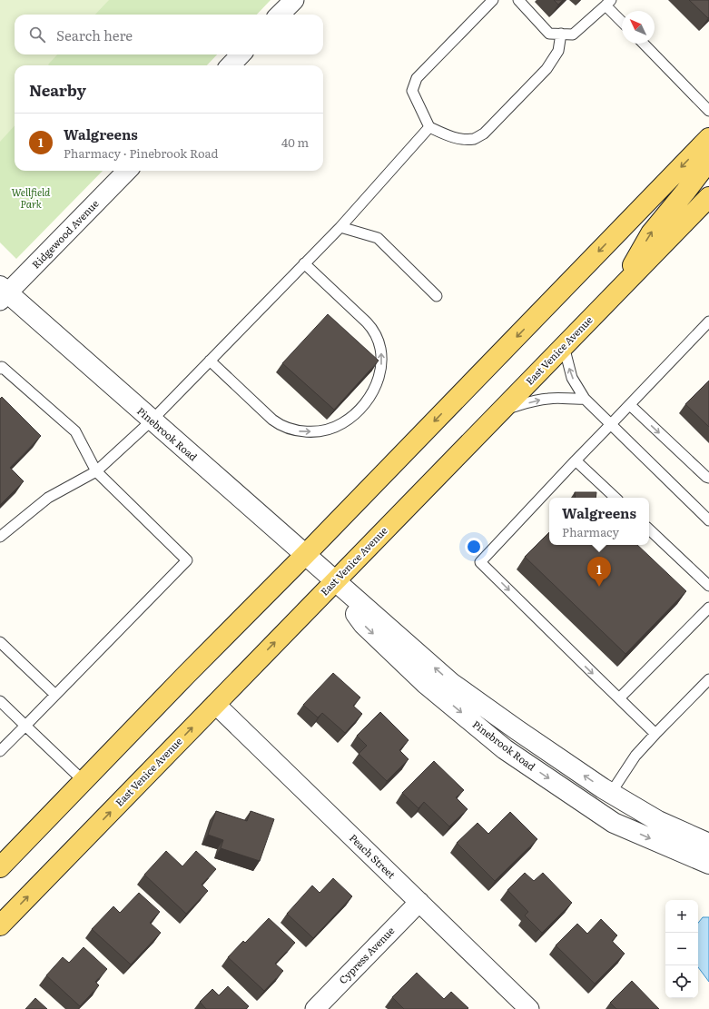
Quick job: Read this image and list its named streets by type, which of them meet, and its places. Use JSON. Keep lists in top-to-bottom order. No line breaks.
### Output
{"streets":{"main road":["East Venice Avenue"],"street":["Ridgewood Avenue","Pinebrook Road","Peach Street","Cypress Avenue"]},"crossings":[["Ridgewood Avenue","Pinebrook Road"],["East Venice Avenue","Pinebrook Road"],["East Venice Avenue","Peach Street"],["Peach Street","Cypress Avenue"]],"parks":["Wellfield Park"],"north":"top left","page":{"search":"Search here","heading":"Nearby","list":[{"mark":"1","name":"Walgreens","note":"Pharmacy · Pinebrook Road","value":"40 m"}],"popup":["Walgreens","Pharmacy"],"pins":"1","map_buttons":["+","−"]}}
